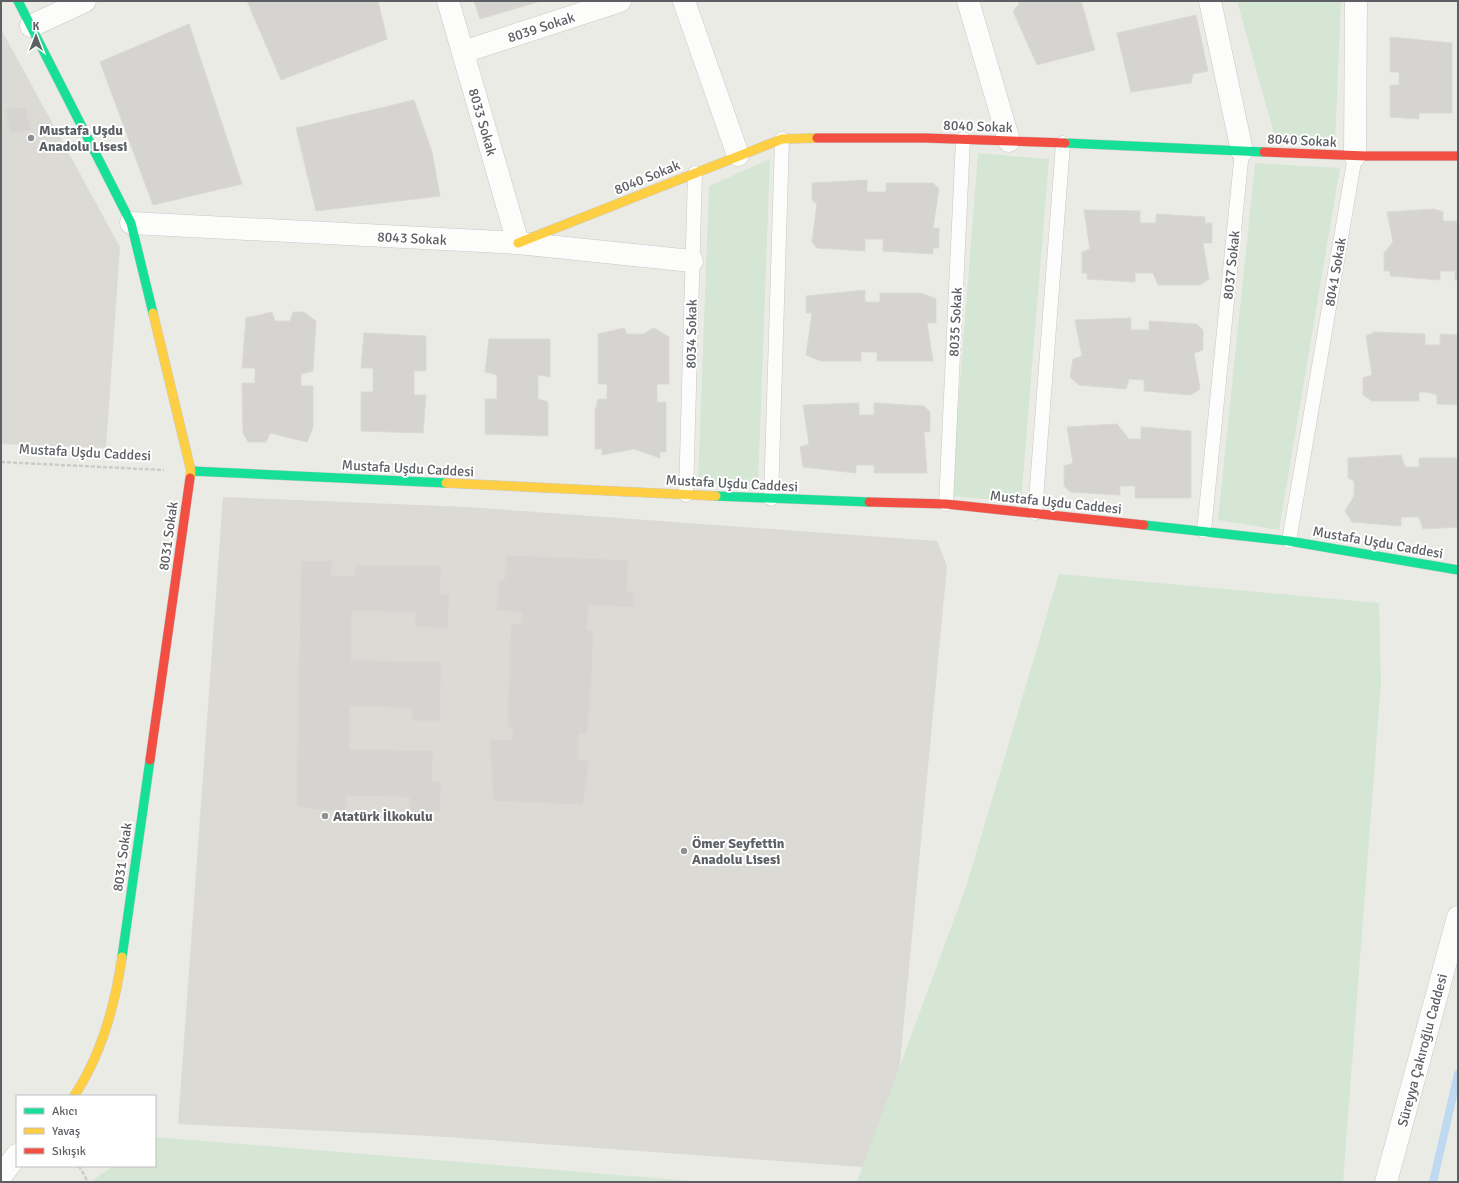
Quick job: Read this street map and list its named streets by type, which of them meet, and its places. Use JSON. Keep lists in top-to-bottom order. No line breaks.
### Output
{"streets":{"street":["8039 Sokak","8033 Sokak","8040 Sokak","8043 Sokak","8037 Sokak","8041 Sokak","Mustafa Uşdu Caddesi","8031 Sokak","Süreyya Çakıroğlu Caddesi"],"lane":["8035 Sokak","8034 Sokak"]},"crossings":[["8039 Sokak","8033 Sokak"],["8033 Sokak","8040 Sokak"],["8033 Sokak","8043 Sokak"],["8040 Sokak","8043 Sokak"],["8040 Sokak","8037 Sokak"],["8040 Sokak","8041 Sokak"],["8040 Sokak","8035 Sokak"],["8040 Sokak","8034 Sokak"],["8043 Sokak","8034 Sokak"],["8043 Sokak","8031 Sokak"],["8037 Sokak","Mustafa Uşdu Caddesi"],["8041 Sokak","Mustafa Uşdu Caddesi"],["8035 Sokak","Mustafa Uşdu Caddesi"],["8034 Sokak","Mustafa Uşdu Caddesi"],["Mustafa Uşdu Caddesi","8031 Sokak"]],"places":["Mustafa Uşdu Anadolu Lisesi","Atatürk İlkokulu","Ömer Seyfettin Anadolu Lisesi"],"legend":["Akıcı","Yavaş","Sıkışık"],"north":"top"}
